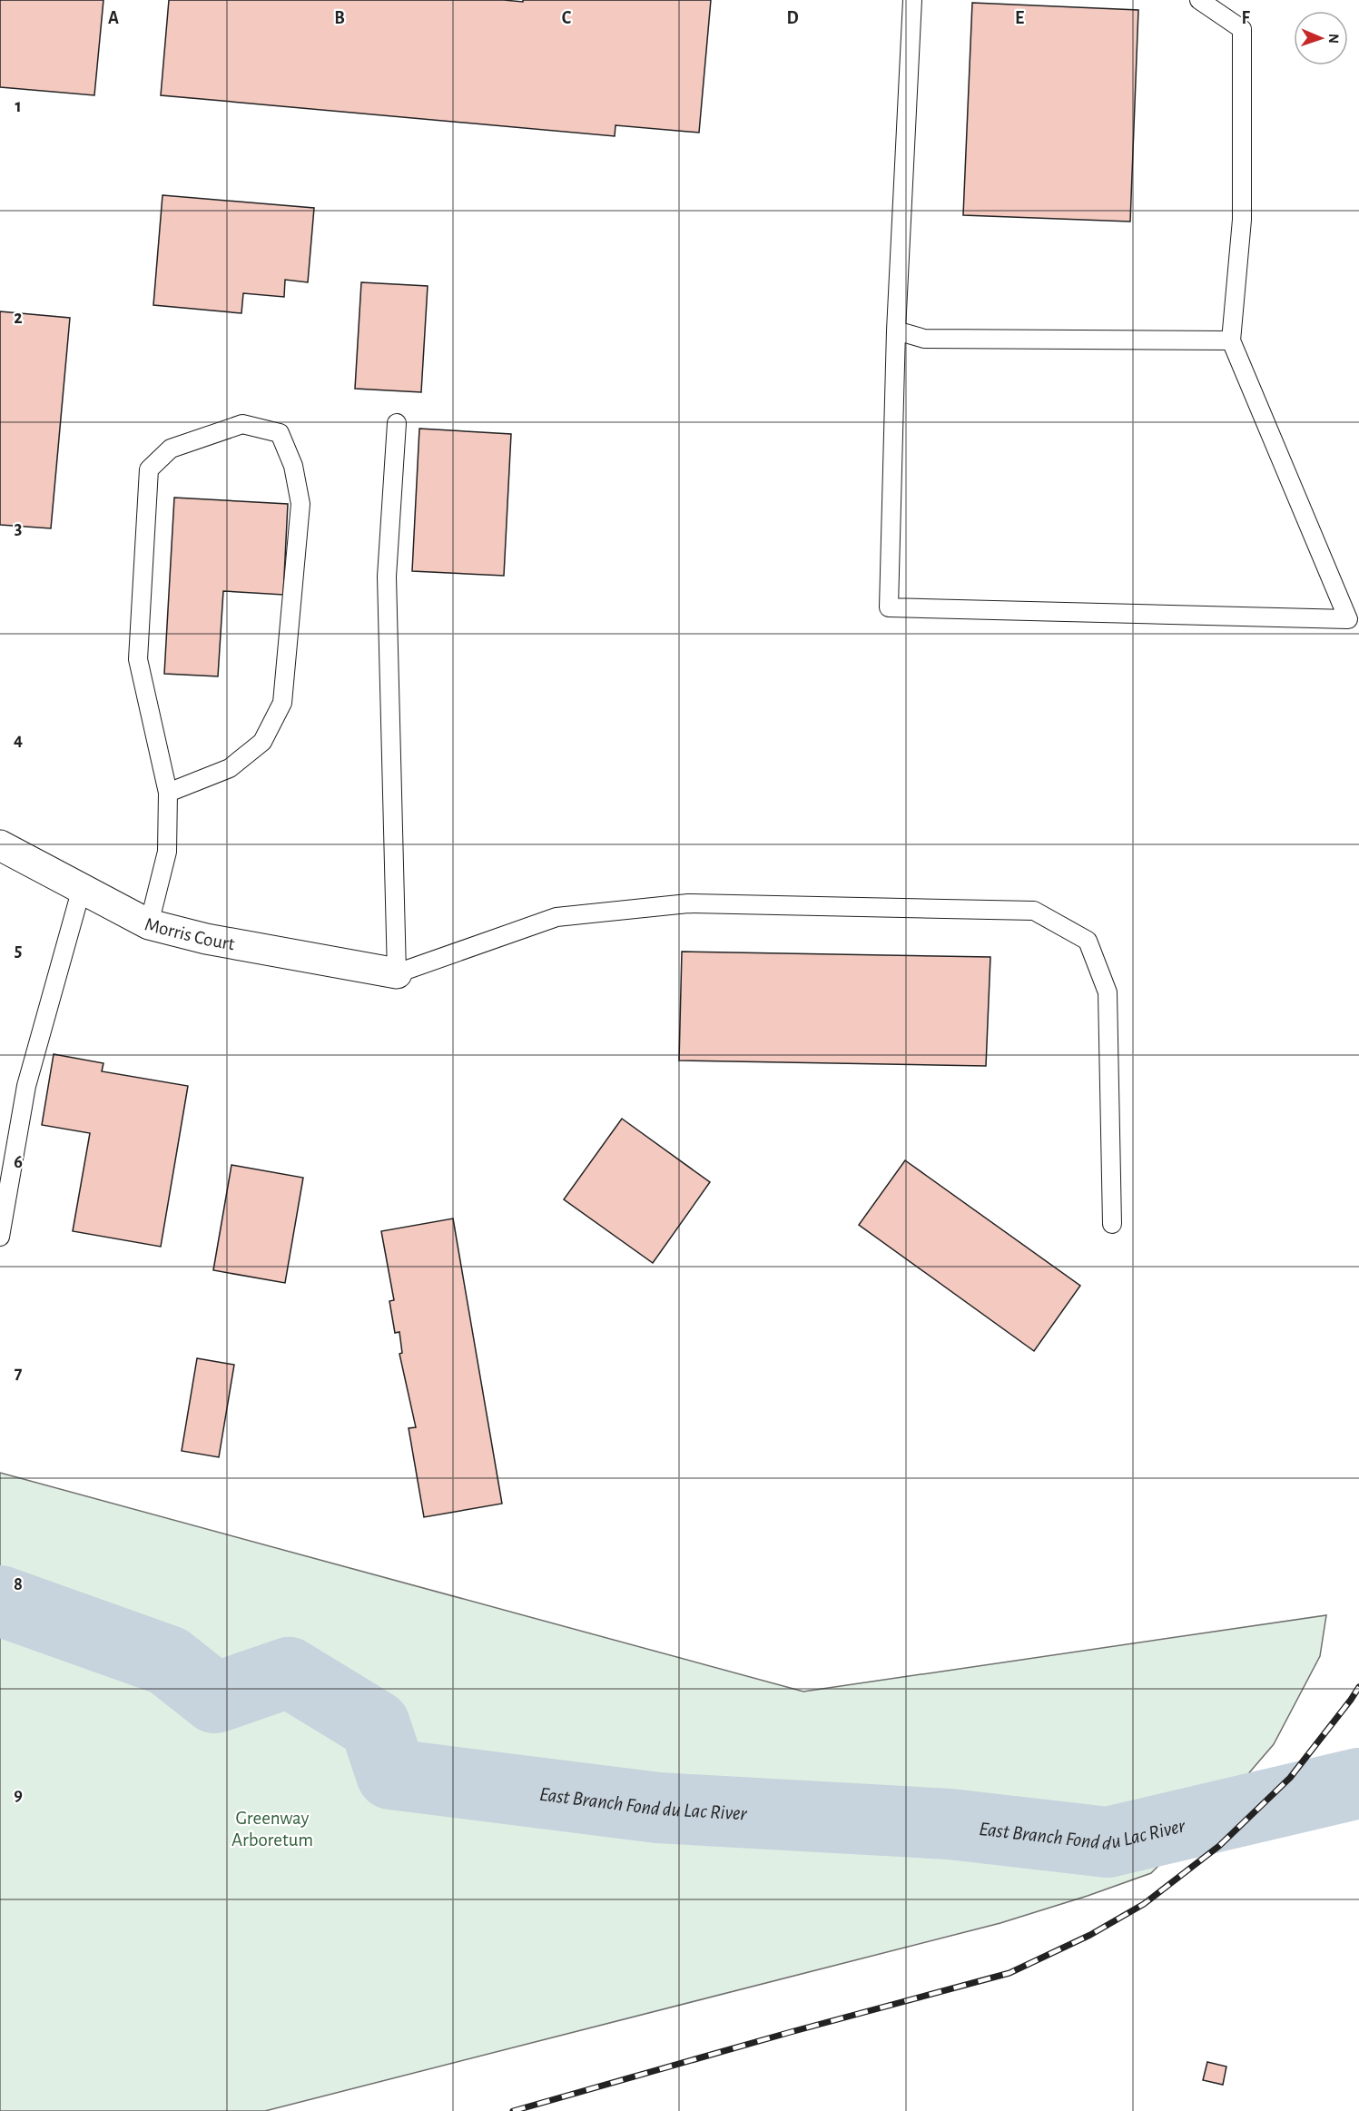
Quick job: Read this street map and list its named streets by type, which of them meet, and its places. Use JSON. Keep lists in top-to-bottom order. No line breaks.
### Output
{"streets":{"street":["Morris Court"]},"water":["East Branch Fond du Lac River"],"parks":["Greenway Arboretum"],"north":"right","grid":{"columns":["A","B","C","D","E","F"],"rows":["1","2","3","4","5","6","7","8","9"]}}
